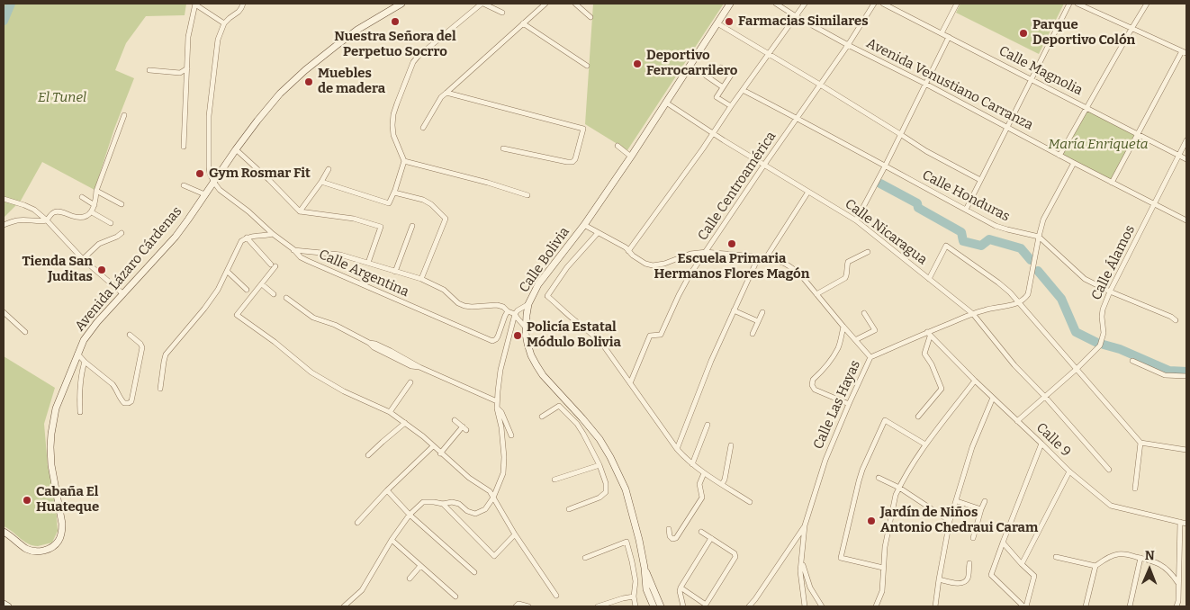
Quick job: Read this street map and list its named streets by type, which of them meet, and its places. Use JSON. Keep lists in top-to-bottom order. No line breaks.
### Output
{"streets":{"main road":["Calle Bolivia","Avenida Lázaro Cárdenas"],"street":["Calle Magnolia","Avenida Venustiano Carranza","Calle Centroamérica","Calle Honduras","Calle Nicaragua","Calle Álamos","Calle Argentina","Calle Las Hayas","Calle 9"]},"crossings":[["Calle Magnolia","Calle Álamos"],["Avenida Venustiano Carranza","Calle Centroamérica"],["Avenida Venustiano Carranza","Calle Álamos"],["Calle Centroamérica","Calle Honduras"],["Calle Centroamérica","Calle Nicaragua"],["Calle Honduras","Calle Álamos"],["Calle Nicaragua","Calle Bolivia"],["Calle Nicaragua","Calle Álamos"],["Calle Nicaragua","Calle Las Hayas"],["Calle Álamos","Calle 9"],["Avenida Lázaro Cárdenas","Calle Argentina"],["Calle Las Hayas","Calle 9"]],"parks":["El Tunel","María Enriqueta"],"places":["Nuestra Señora del Perpetuo Socrro","Farmacias Similares","Parque Deportivo Colón","Deportivo Ferrocarrilero","Muebles de madera","Gym Rosmar Fit","Escuela Primaria Hermanos Flores Magón","Tienda San Juditas","Policía Estatal Módulo Bolivia","Cabaña El Huateque","Jardín de Niños Antonio Chedraui Caram"],"north":"top"}
